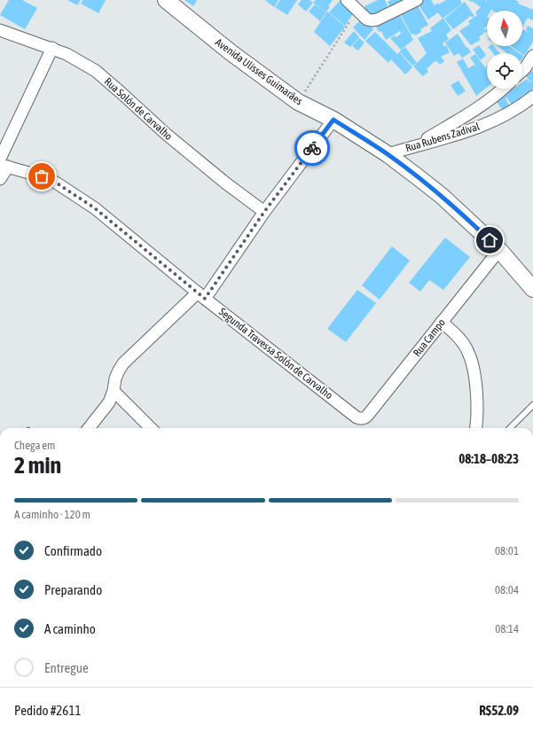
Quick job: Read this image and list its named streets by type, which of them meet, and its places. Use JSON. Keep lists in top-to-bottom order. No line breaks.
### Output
{"streets":{"main road":["Avenida Ulisses Guimarães"],"street":["Rua Solón de Carvalho","Rua Rubens Zadival","Rua Campo","Segunda Travessa Solón de Carvalho"]},"crossings":[["Avenida Ulisses Guimarães","Rua Rubens Zadival"],["Avenida Ulisses Guimarães","Rua Campo"],["Rua Campo","Segunda Travessa Solón de Carvalho"]],"north":"top","page":{"heading":["2 min","Chega em","08:18–08:23"],"panel":["Pedido #2611","R$52.09"],"bar":"A caminho · 120 m","list":[["Confirmado","08:01"],["Preparando","08:04"],["A caminho","08:14"],"Entregue"]}}
